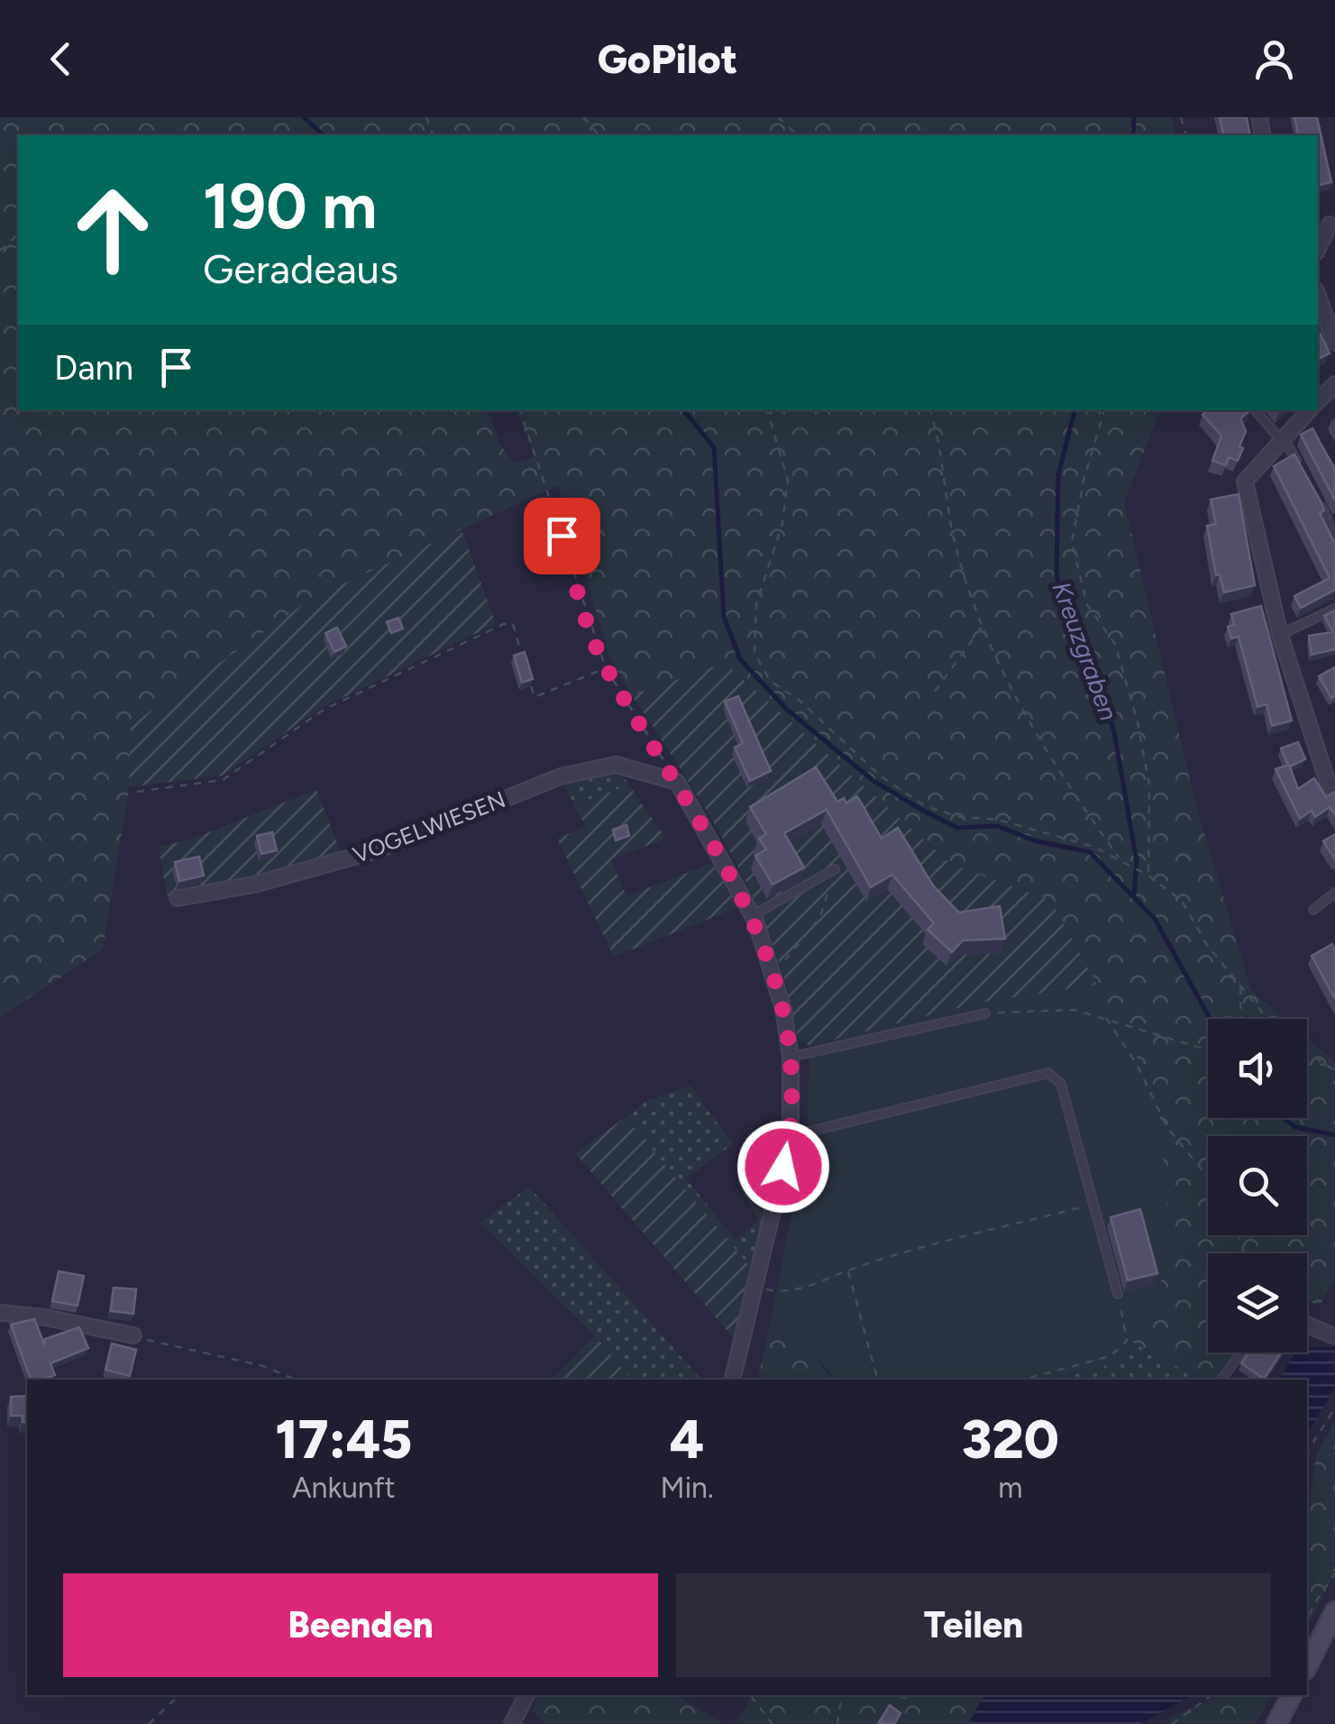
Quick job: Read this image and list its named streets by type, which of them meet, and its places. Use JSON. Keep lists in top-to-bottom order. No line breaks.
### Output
{"streets":{"street":["VOGELWIESEN"]},"water":["Kreuzgraben"],"page":{"header":"GoPilot","turn":["190 m","Geradeaus"],"then":"Dann","eta":["17:45","Ankunft","4","Min.","320","m"],"buttons":["Beenden","Teilen"]}}
